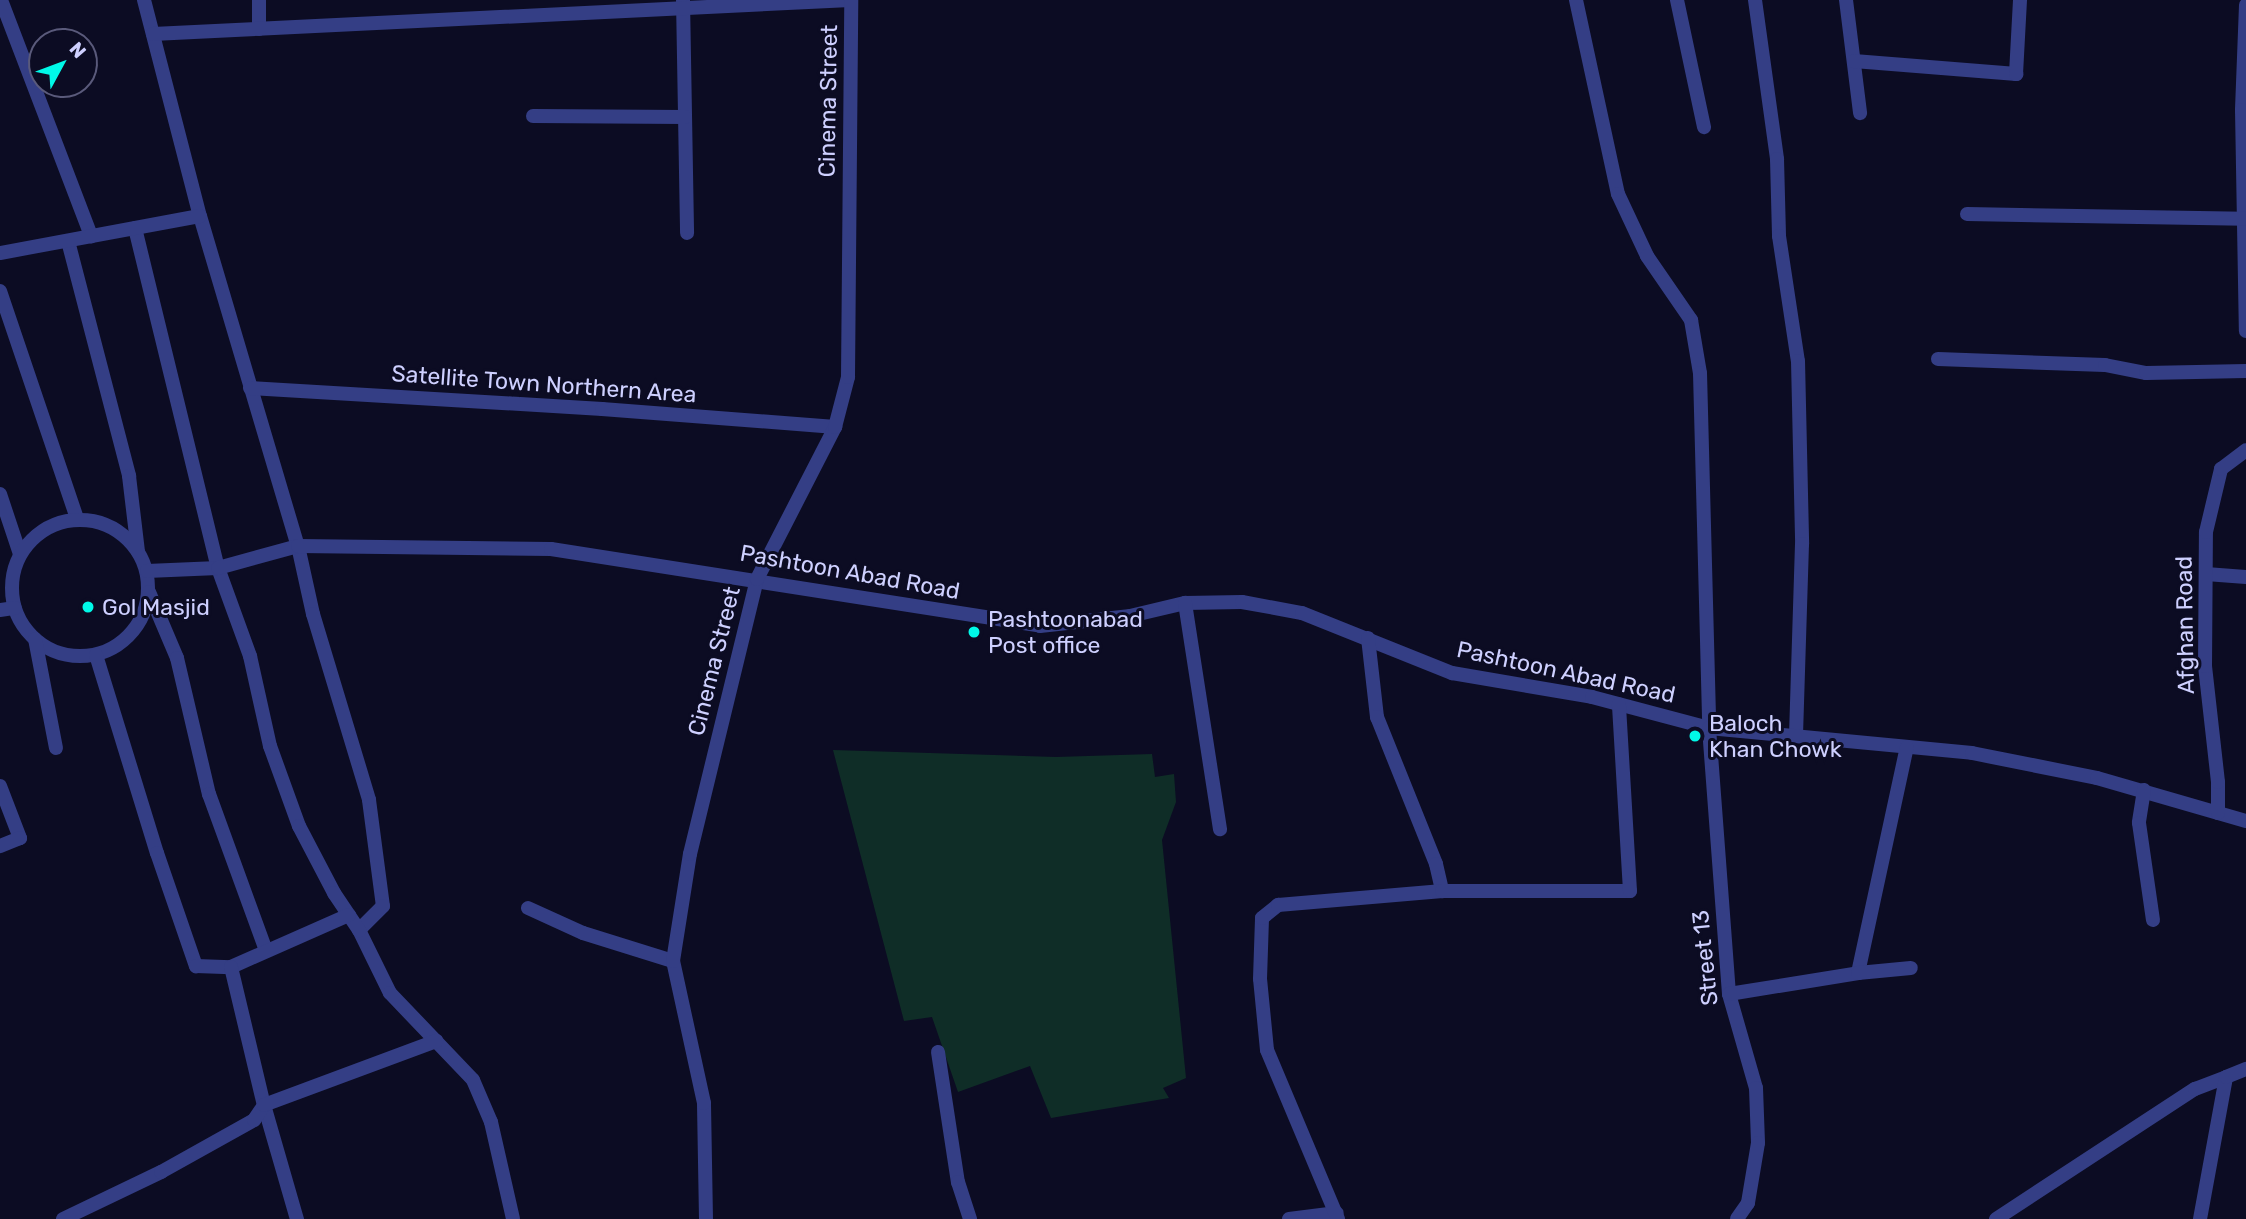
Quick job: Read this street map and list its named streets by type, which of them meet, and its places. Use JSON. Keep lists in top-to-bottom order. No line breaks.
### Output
{"streets":{"street":["Cinema Street","Satellite Town Northern Area","Pashtoon Abad Road","Afghan Road","Street 13"]},"crossings":[["Cinema Street","Satellite Town Northern Area"],["Cinema Street","Pashtoon Abad Road"],["Pashtoon Abad Road","Afghan Road"],["Pashtoon Abad Road","Street 13"]],"places":["Gol Masjid","Pashtoonabad Post office","Baloch Khan Chowk"],"north":"top right"}
